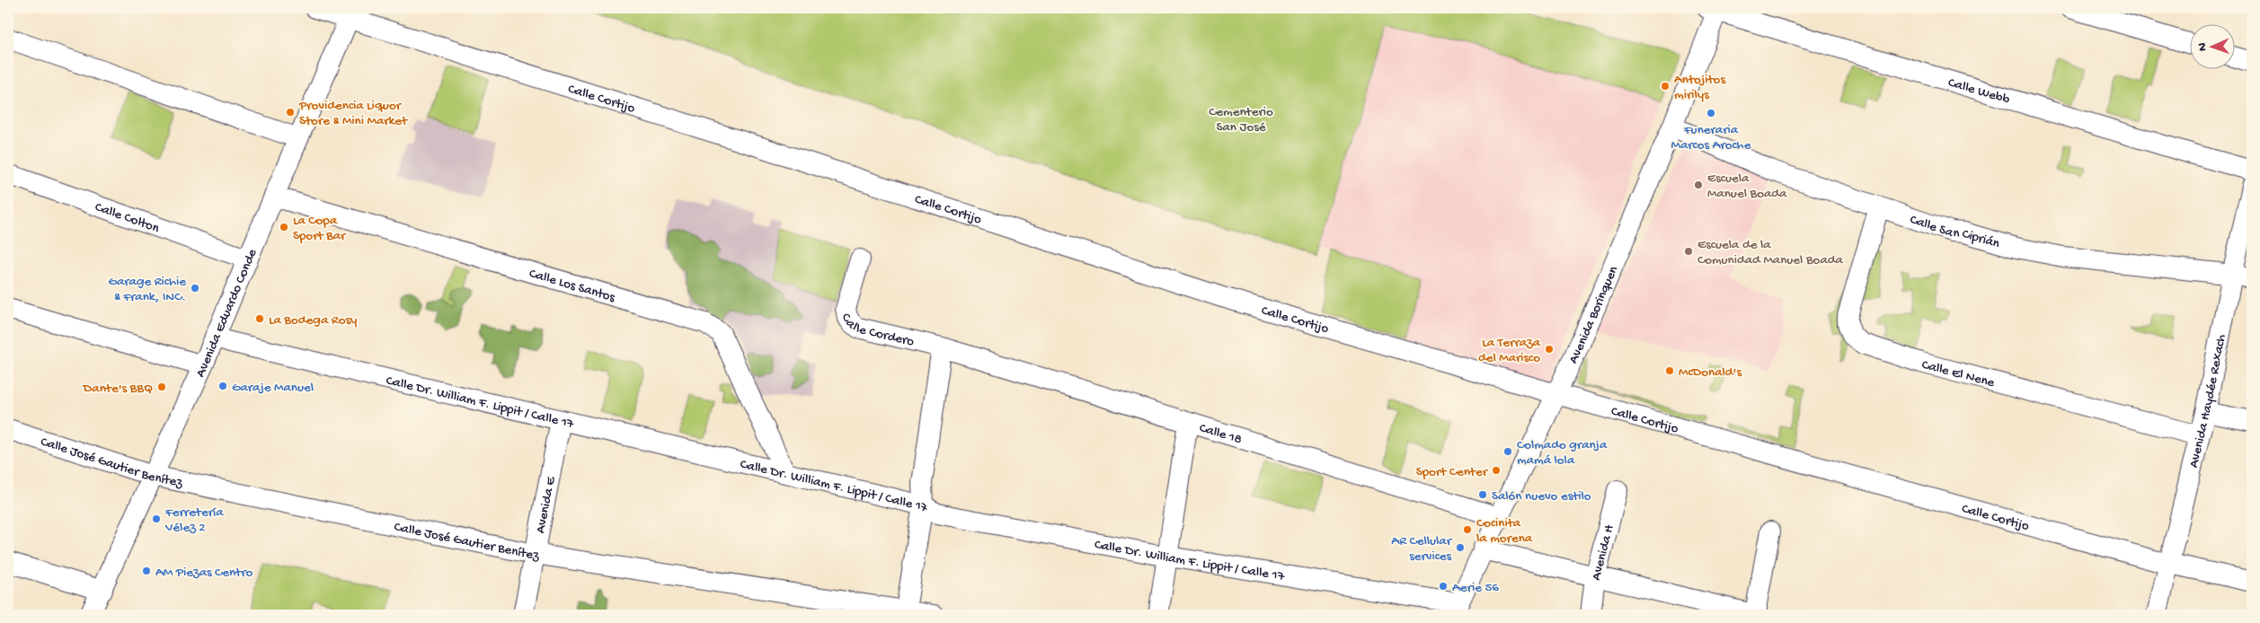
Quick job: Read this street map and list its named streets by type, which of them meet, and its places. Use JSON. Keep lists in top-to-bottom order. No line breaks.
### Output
{"streets":{"street":["Calle Webb","Calle Cortijo","Calle Colton","Calle San Ciprián","Calle Los Santos","Avenida Eduardo Conde","Avenida Borinquen","Calle Cordero","Calle El Nene","Calle Dr. William F. Lippit / Calle 17","Avenida Haydée Rexach","Calle 18","Calle José Gautier Benítez","Avenida E","Avenida H"]},"crossings":[["Calle Webb","Avenida Borinquen"],["Calle Cortijo","Avenida Eduardo Conde"],["Calle Cortijo","Avenida Borinquen"],["Calle Cortijo","Avenida Haydée Rexach"],["Calle Colton","Avenida Eduardo Conde"],["Calle San Ciprián","Avenida Borinquen"],["Calle San Ciprián","Calle El Nene"],["Calle San Ciprián","Avenida Haydée Rexach"],["Calle Los Santos","Avenida Eduardo Conde"],["Calle Los Santos","Calle Dr. William F. Lippit / Calle 17"],["Avenida Eduardo Conde","Calle Dr. William F. Lippit / Calle 17"],["Avenida Eduardo Conde","Calle José Gautier Benítez"],["Avenida Borinquen","Calle Dr. William F. Lippit / Calle 17"],["Avenida Borinquen","Calle 18"],["Calle Cordero","Calle 18"],["Calle El Nene","Avenida Haydée Rexach"],["Calle Dr. William F. Lippit / Calle 17","Avenida E"],["Calle José Gautier Benítez","Avenida E"]],"parks":["Cementerio San José"],"places":["Antojitos mirilys","Providencia Liquor Store & Mini Market","Funeraria Marcos Aroche","Escuela Manuel Boada","La Copa Sport Bar","Escuela de la Comunidad Manuel Boada","Garage Richie & Frank, INC.","La Bodega Rosy","La Terraza del Marisco","McDonald's","Garaje Manuel","Dante's BBQ","Colmado granja mamá lola","Sport Center","Salón nuevo estilo","Ferretería Vélez 2","Cocinita la morena","AR Cellular services","AM Piezas Centro","Aerie 56"],"north":"left"}
